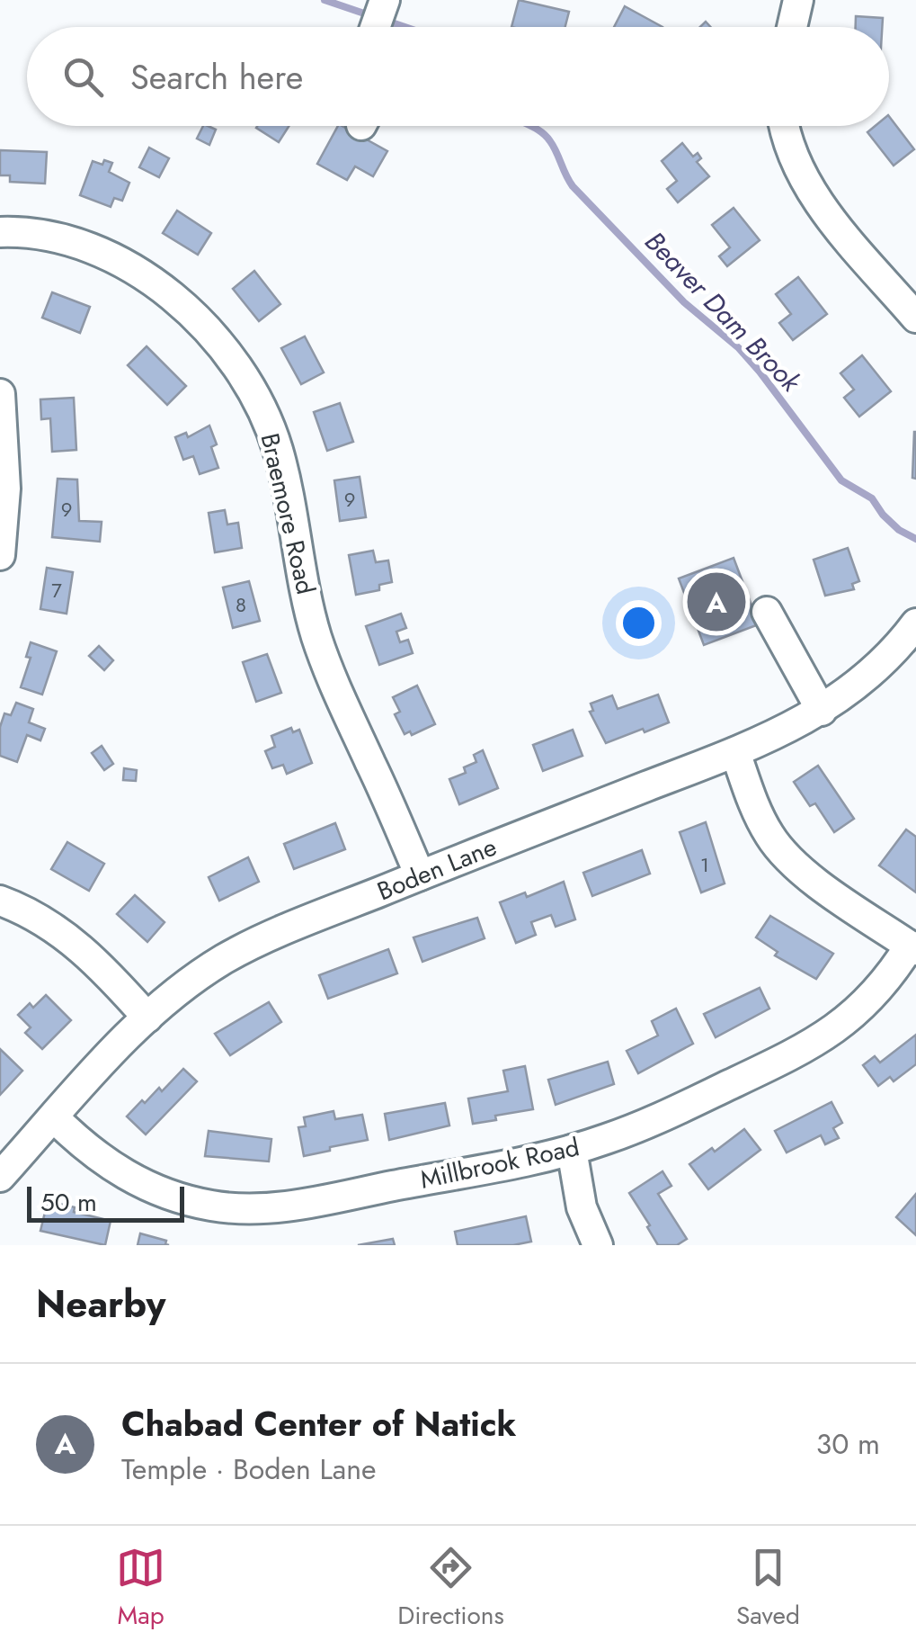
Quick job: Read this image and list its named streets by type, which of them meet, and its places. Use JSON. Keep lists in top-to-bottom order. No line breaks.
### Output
{"streets":{"street":["Braemore Road","Boden Lane","Millbrook Road"]},"crossings":[["Braemore Road","Boden Lane"],["Boden Lane","Millbrook Road"]],"water":["Beaver Dam Brook"],"house_numbers":["9","9","7","8","1"],"scale_bar":"50 m","page":{"search":"Search here","pins":"A","scale":"50 m","heading":"Nearby","list":[{"mark":"A","name":"Chabad Center of Natick","note":"Temple · Boden Lane","value":"30 m"}],"nav":["Map","Directions","Saved"]}}
